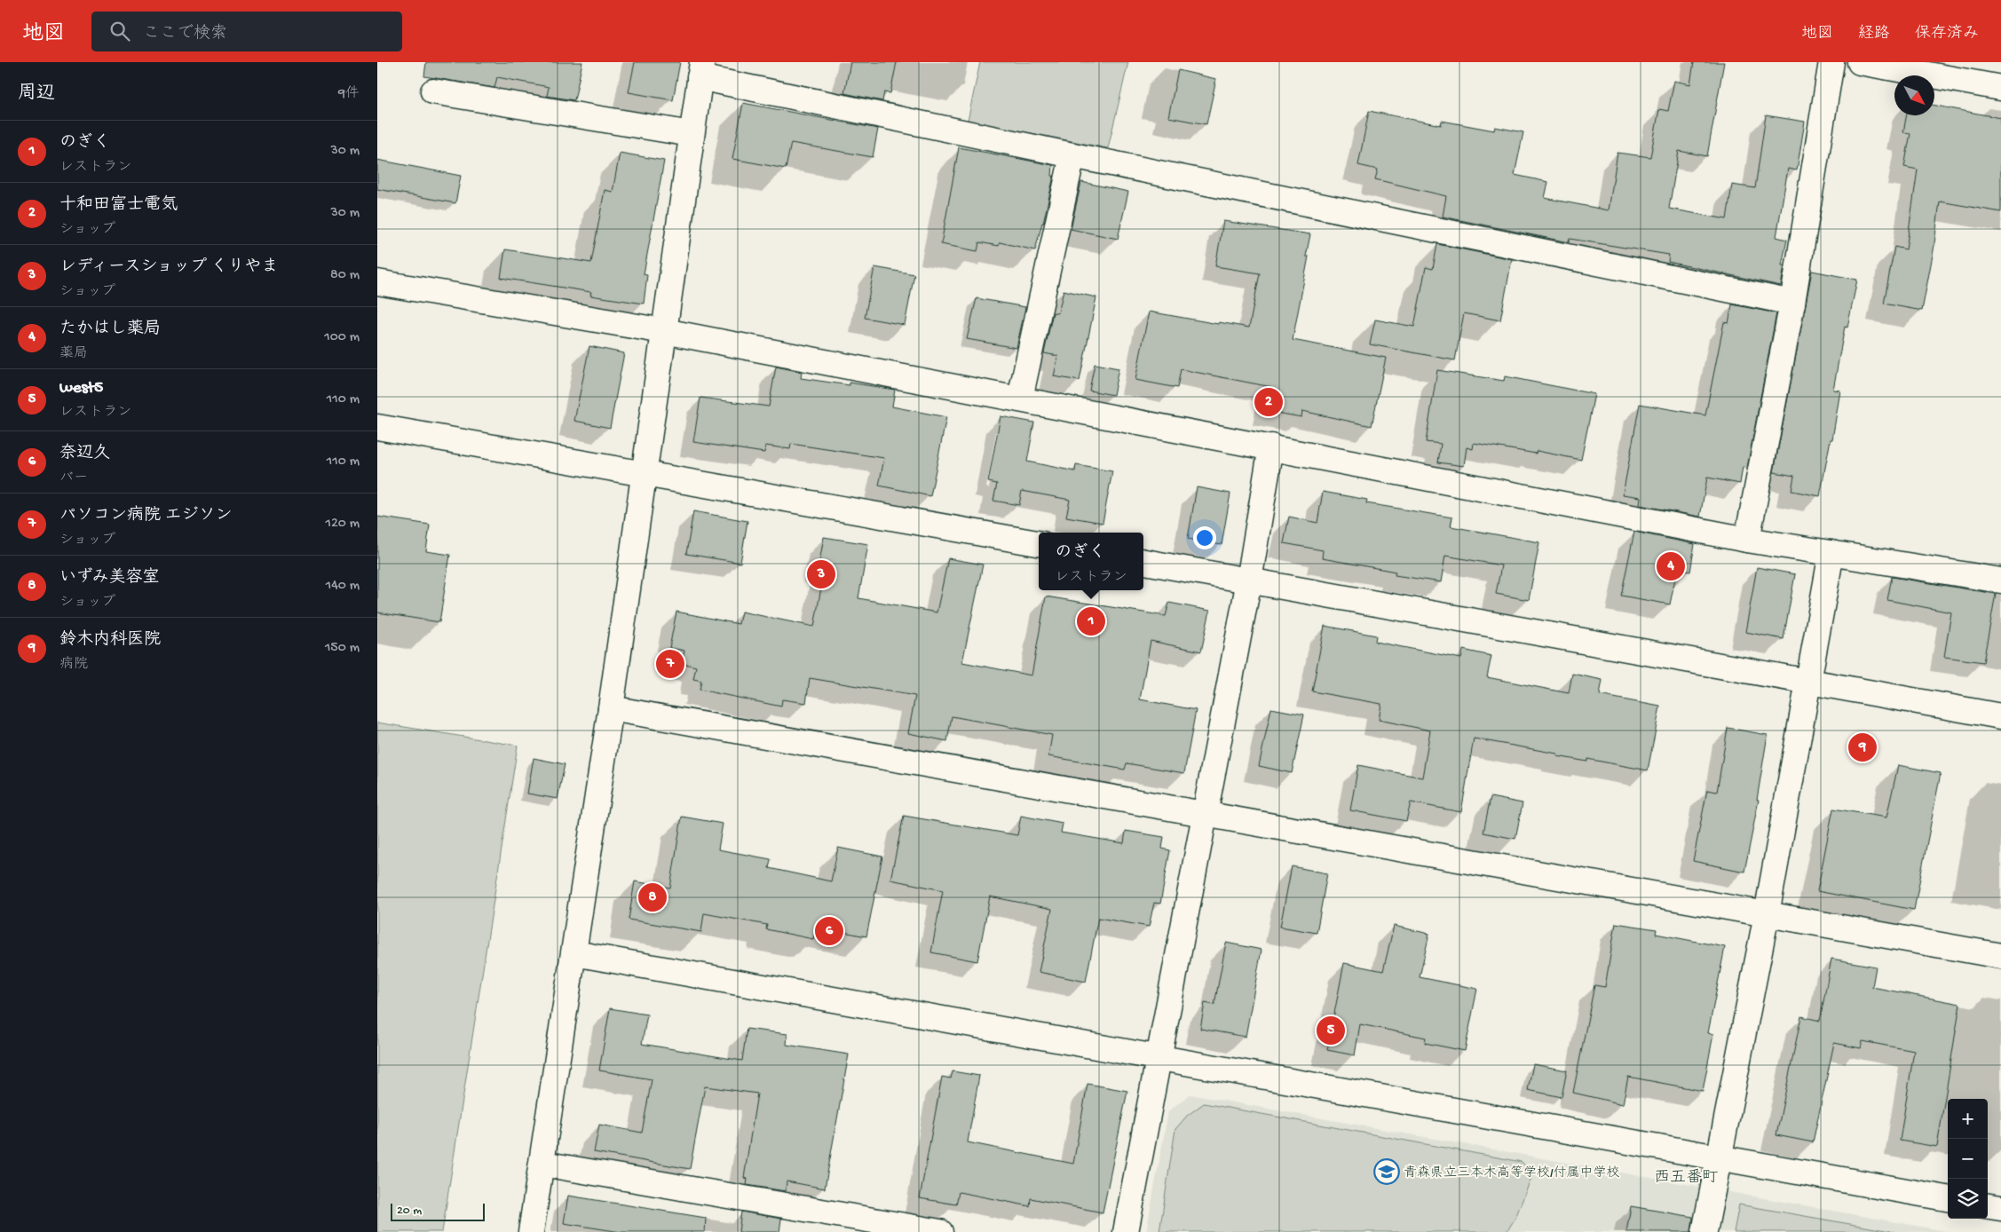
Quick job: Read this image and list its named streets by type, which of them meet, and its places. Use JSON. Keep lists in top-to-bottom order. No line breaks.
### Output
{"districts":["西五番町"],"places":{"school or university":["青森県立三本木高等学校/付属中学校"]},"scale_bar":"20 m","north":"bottom right","page":{"header":"地図","search":"ここで検索","nav":["地図","経路","保存済み"],"heading":["周辺","9件"],"list":[{"mark":"1","name":"のぎく","note":"レストラン","value":"30 m"},{"mark":"2","name":"十和田富士電気","note":"ショップ","value":"30 m"},{"mark":"3","name":"レディースショップ くりやま","note":"ショップ","value":"80 m"},{"mark":"4","name":"たかはし薬局","note":"薬局","value":"100 m"},{"mark":"5","name":"west5","note":"レストラン","value":"110 m"},{"mark":"6","name":"奈辺久","note":"バー","value":"110 m"},{"mark":"7","name":"パソコン病院 エジソン","note":"ショップ","value":"120 m"},{"mark":"8","name":"いずみ美容室","note":"ショップ","value":"140 m"},{"mark":"9","name":"鈴木内科医院","note":"病院","value":"150 m"}],"pins":["2","4","3","1","7","9","8","6","5"],"popup":["のぎく","レストラン"],"map_buttons":["+","−"],"scale":"20 m"}}
